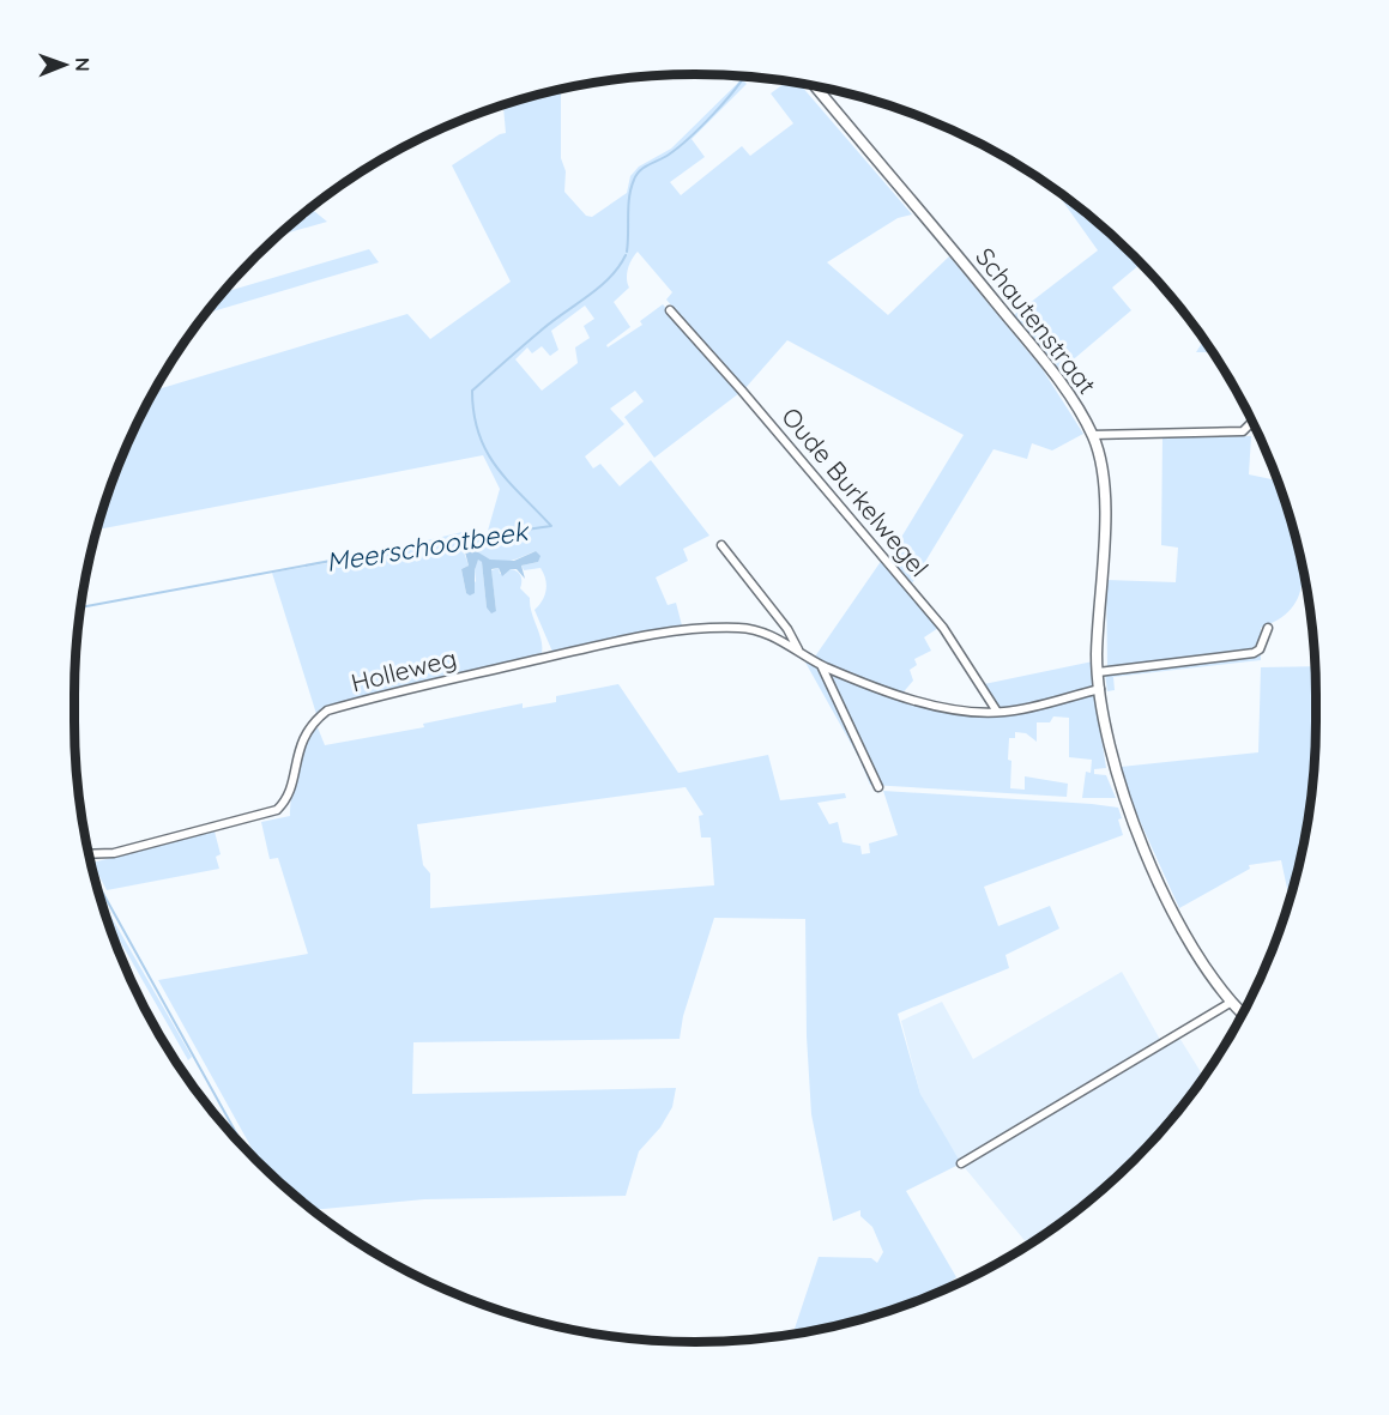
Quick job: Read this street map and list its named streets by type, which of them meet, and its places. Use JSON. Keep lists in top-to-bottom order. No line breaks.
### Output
{"streets":{"street":["Schautenstraat","Oude Burkelwegel","Holleweg"]},"crossings":[["Schautenstraat","Holleweg"],["Oude Burkelwegel","Holleweg"]],"water":["Meerschootbeek"],"north":"right"}
